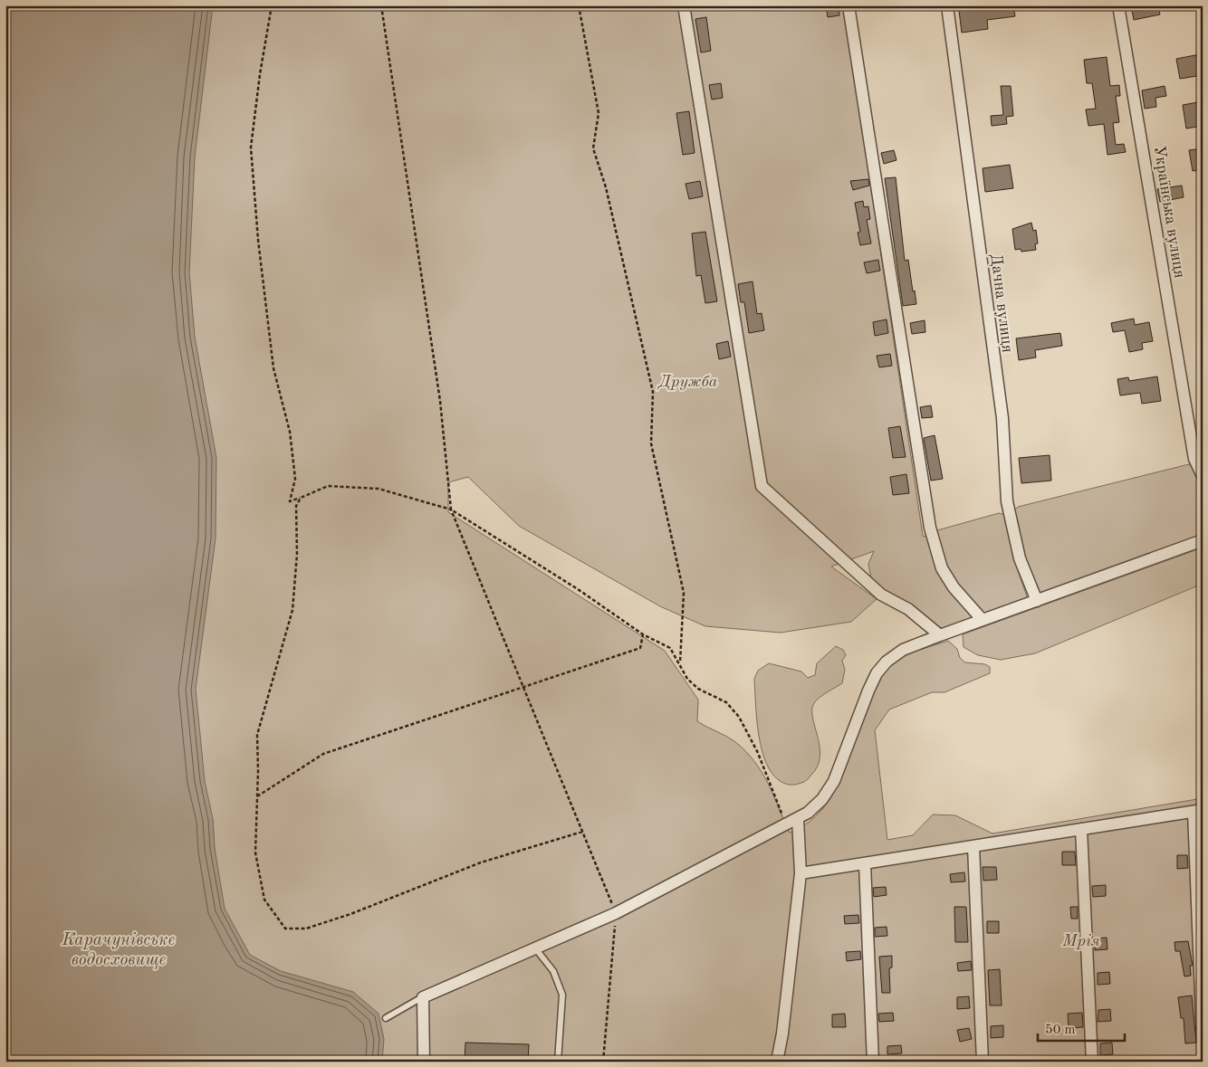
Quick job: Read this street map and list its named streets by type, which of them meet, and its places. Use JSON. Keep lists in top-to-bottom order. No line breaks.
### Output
{"streets":{"street":["Українська вулиця","Дачна вулиця"]},"water":["Карачунівське водосховище"],"parks":["Дружба","Мрія"],"scale_bar":"50 m"}
